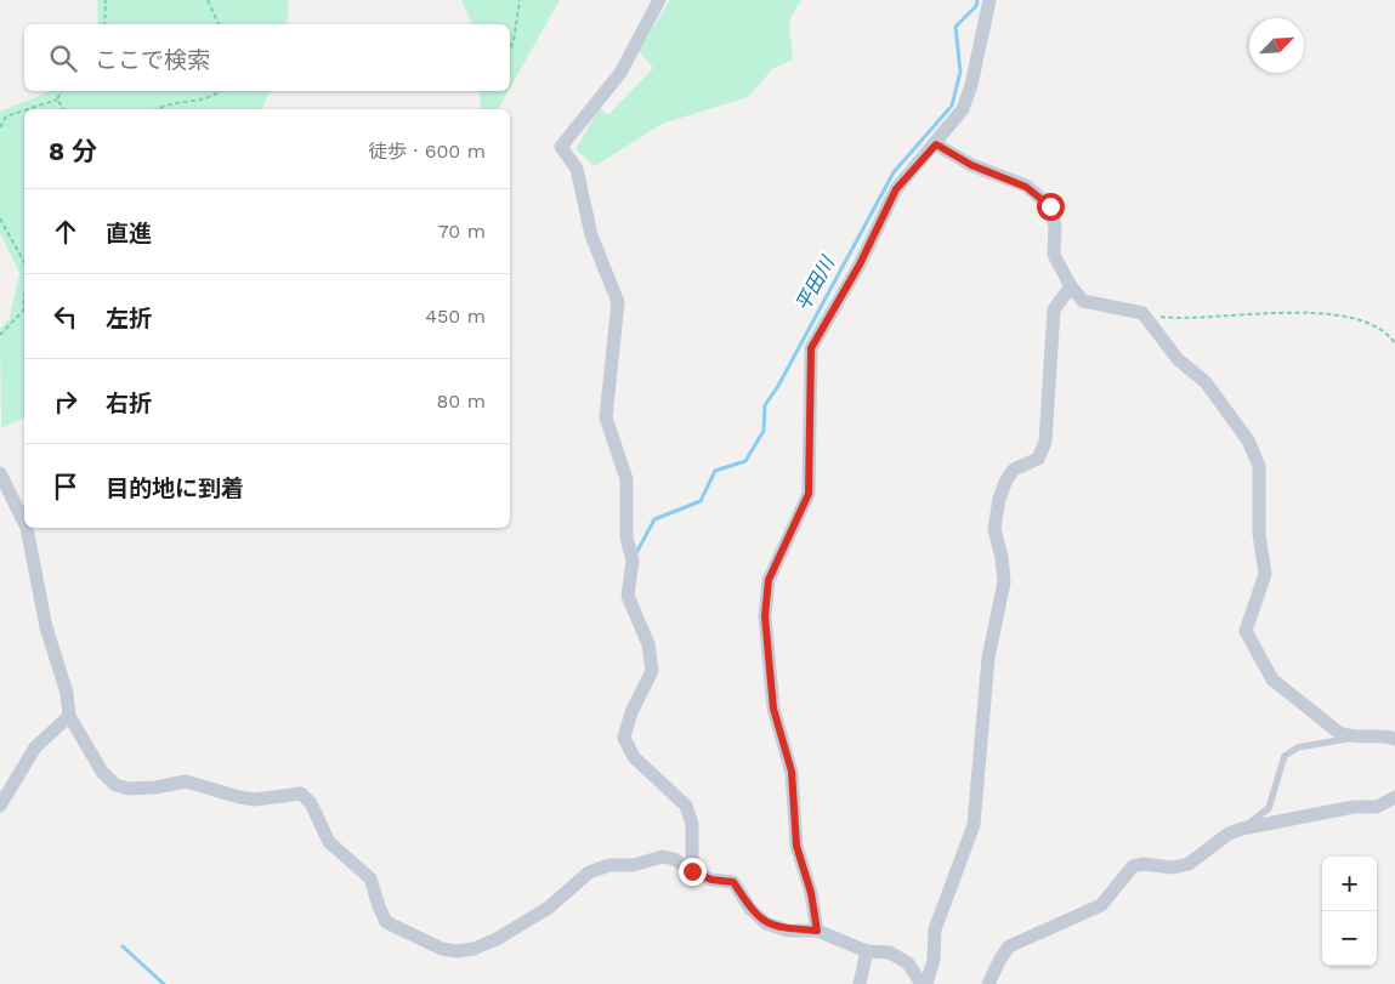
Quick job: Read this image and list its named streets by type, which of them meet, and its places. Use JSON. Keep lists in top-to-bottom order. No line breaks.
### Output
{"water":["平田川"],"north":"top right","page":{"search":"ここで検索","heading":["8 分","徒歩 · 600 m"],"list":[["直進","70 m"],["左折","450 m"],["右折","80 m"],"目的地に到着"],"map_buttons":["+","−"]}}
